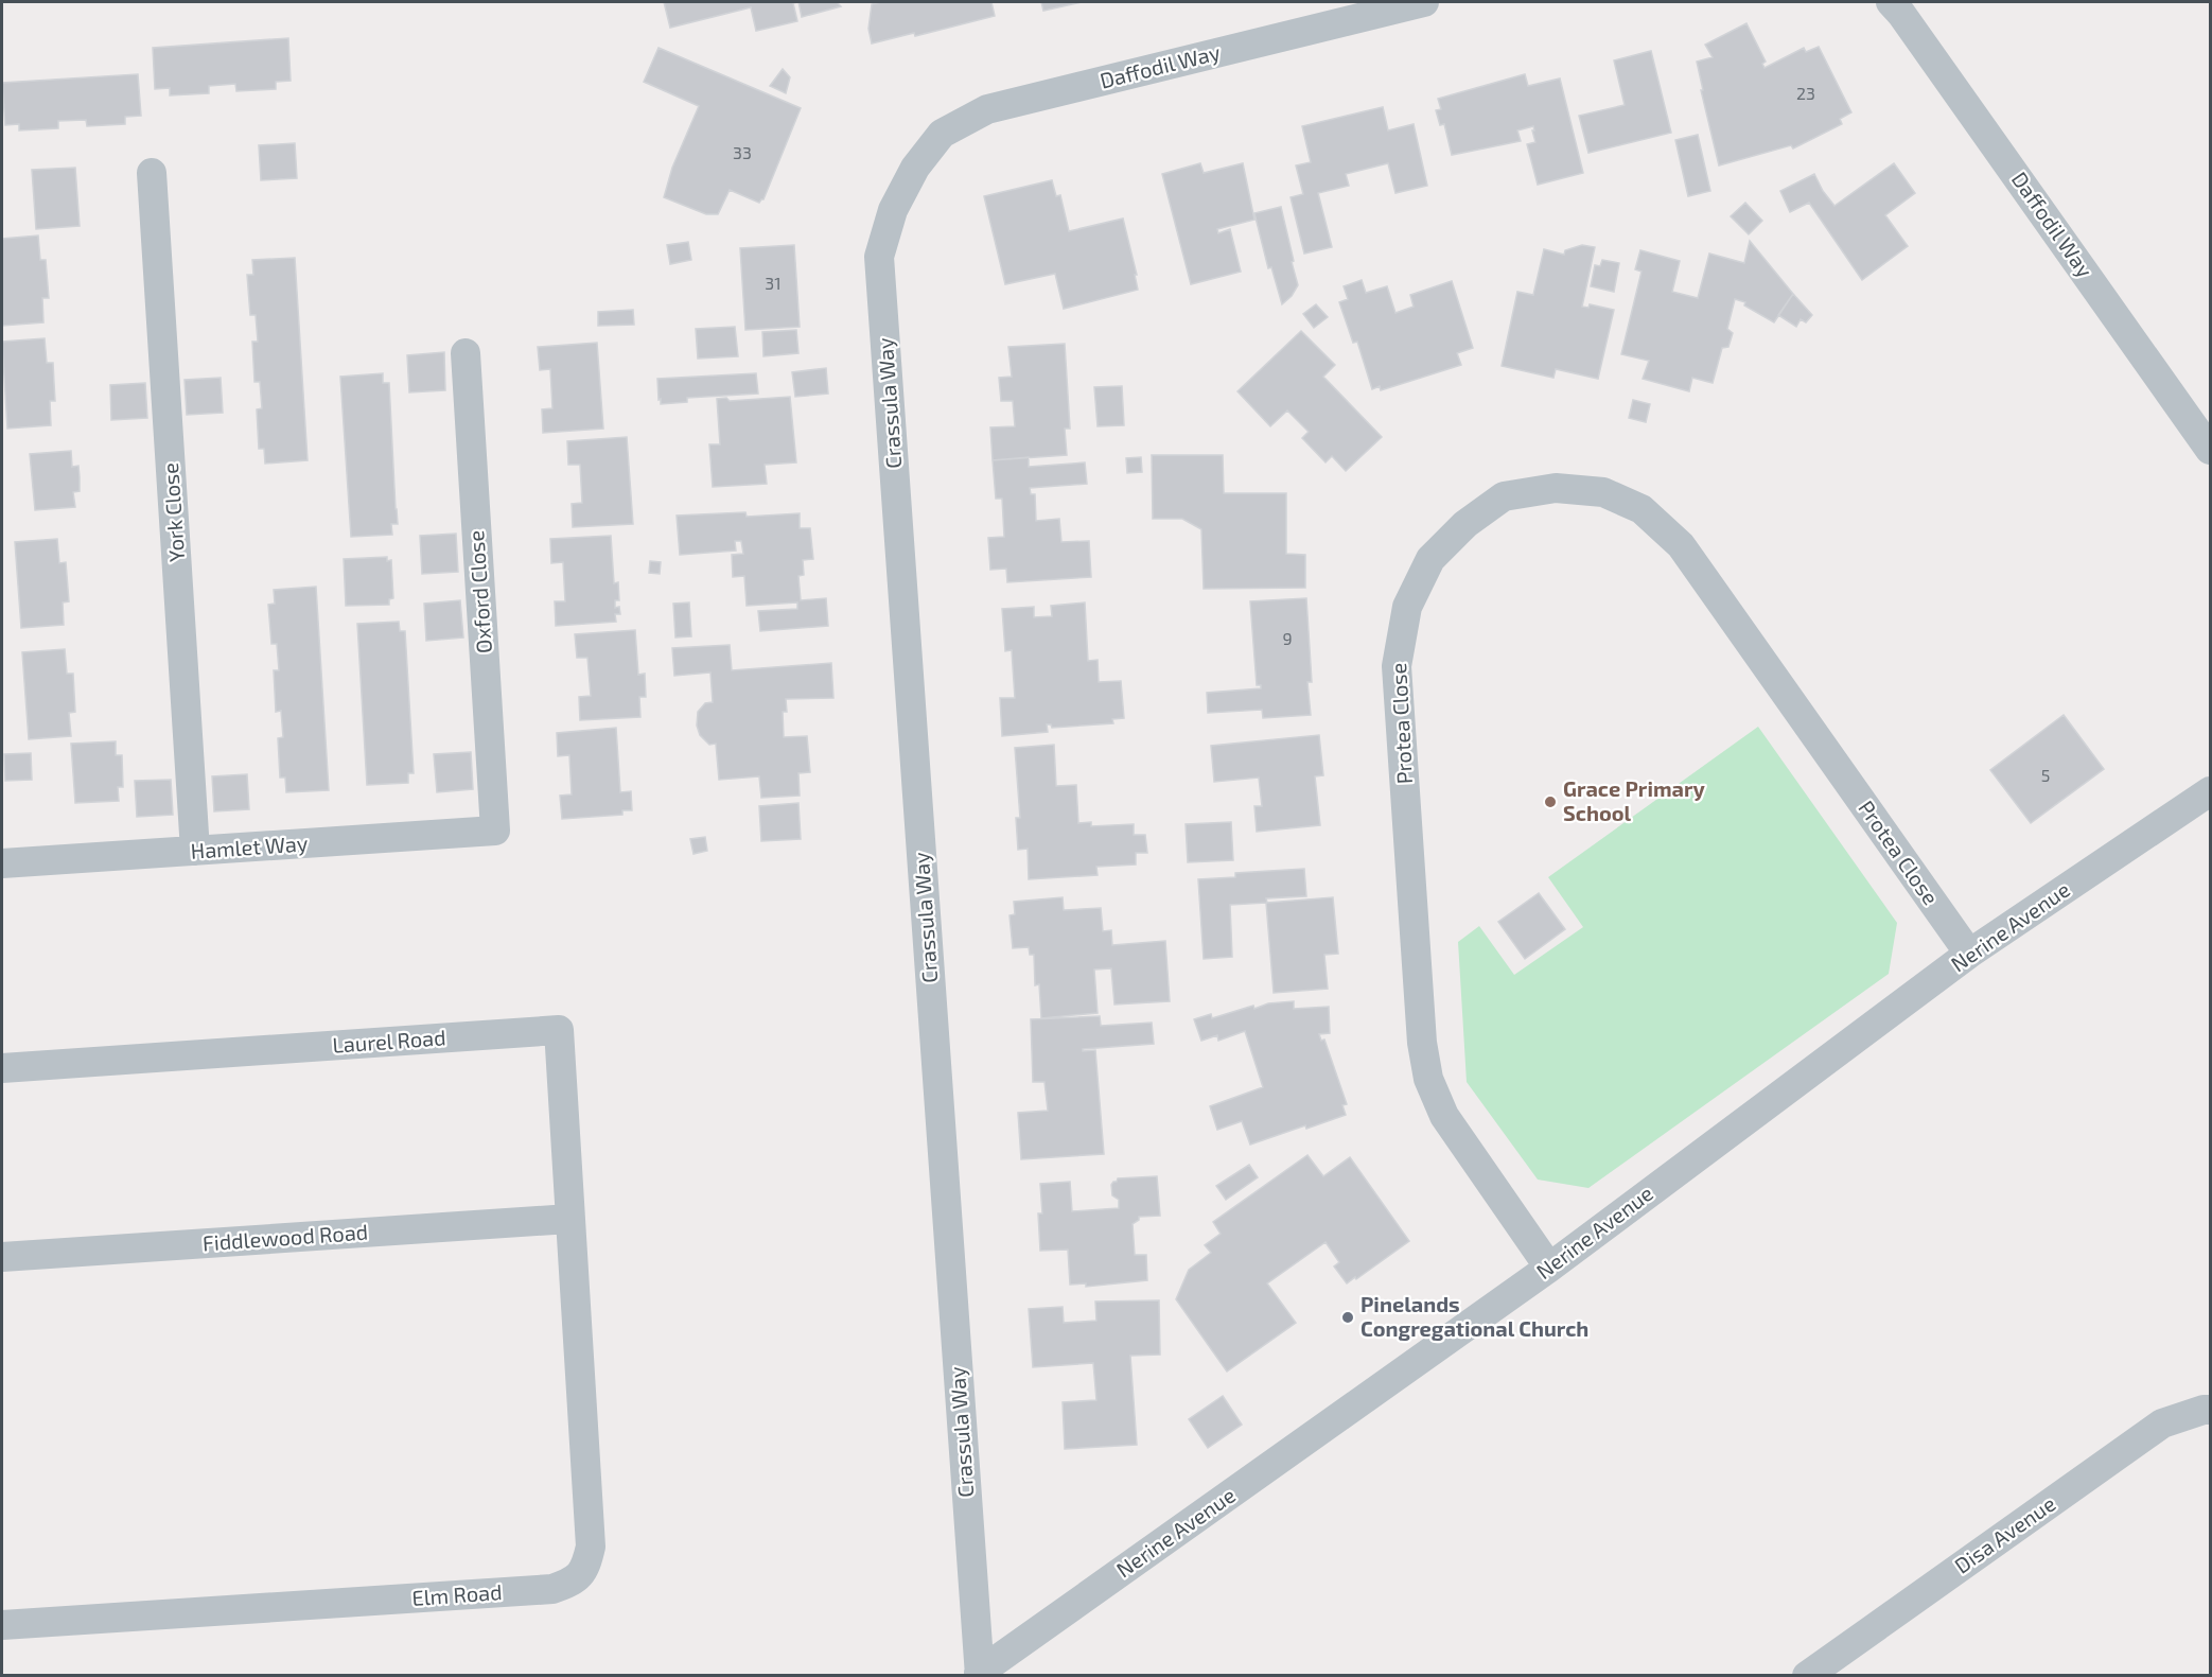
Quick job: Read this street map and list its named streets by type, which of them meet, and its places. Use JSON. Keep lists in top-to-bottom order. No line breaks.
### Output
{"streets":{"street":["Daffodil Way","Crassula Way","York Close","Oxford Close","Protea Close","Hamlet Way","Nerine Avenue","Laurel Road","Fiddlewood Road","Disa Avenue","Elm Road"]},"crossings":[["Daffodil Way","Crassula Way"],["Crassula Way","Nerine Avenue"],["York Close","Hamlet Way"],["Oxford Close","Hamlet Way"],["Protea Close","Nerine Avenue"],["Laurel Road","Fiddlewood Road"],["Laurel Road","Elm Road"],["Fiddlewood Road","Elm Road"]],"places":["Grace Primary School","Pinelands Congregational Church"],"house_numbers":["23","33","31","9","5"]}
